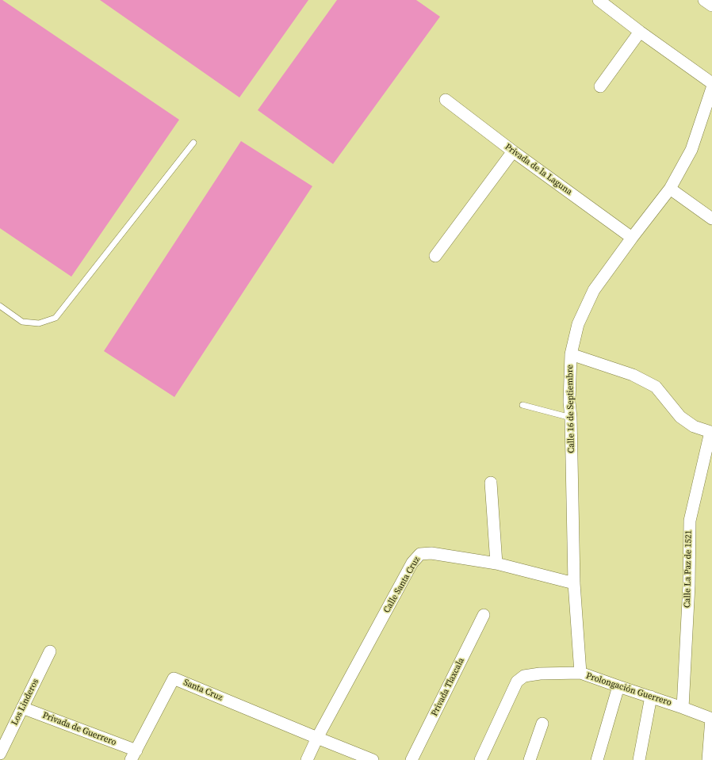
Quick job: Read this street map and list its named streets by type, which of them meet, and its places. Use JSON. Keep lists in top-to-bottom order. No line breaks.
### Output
{"streets":{"street":["Privada de la Laguna","Calle 16 de Septiembre","Calle La Paz de 1521","Calle Santa Cruz","Privada Tlaxcala","Prolongación Guerrero","Santa Cruz","Los Linderos","Privada de Guerrero"]},"crossings":[["Privada de la Laguna","Calle 16 de Septiembre"],["Calle 16 de Septiembre","Calle Santa Cruz"],["Calle 16 de Septiembre","Prolongación Guerrero"],["Calle La Paz de 1521","Prolongación Guerrero"],["Calle Santa Cruz","Santa Cruz"],["Santa Cruz","Privada de Guerrero"],["Los Linderos","Privada de Guerrero"]]}
